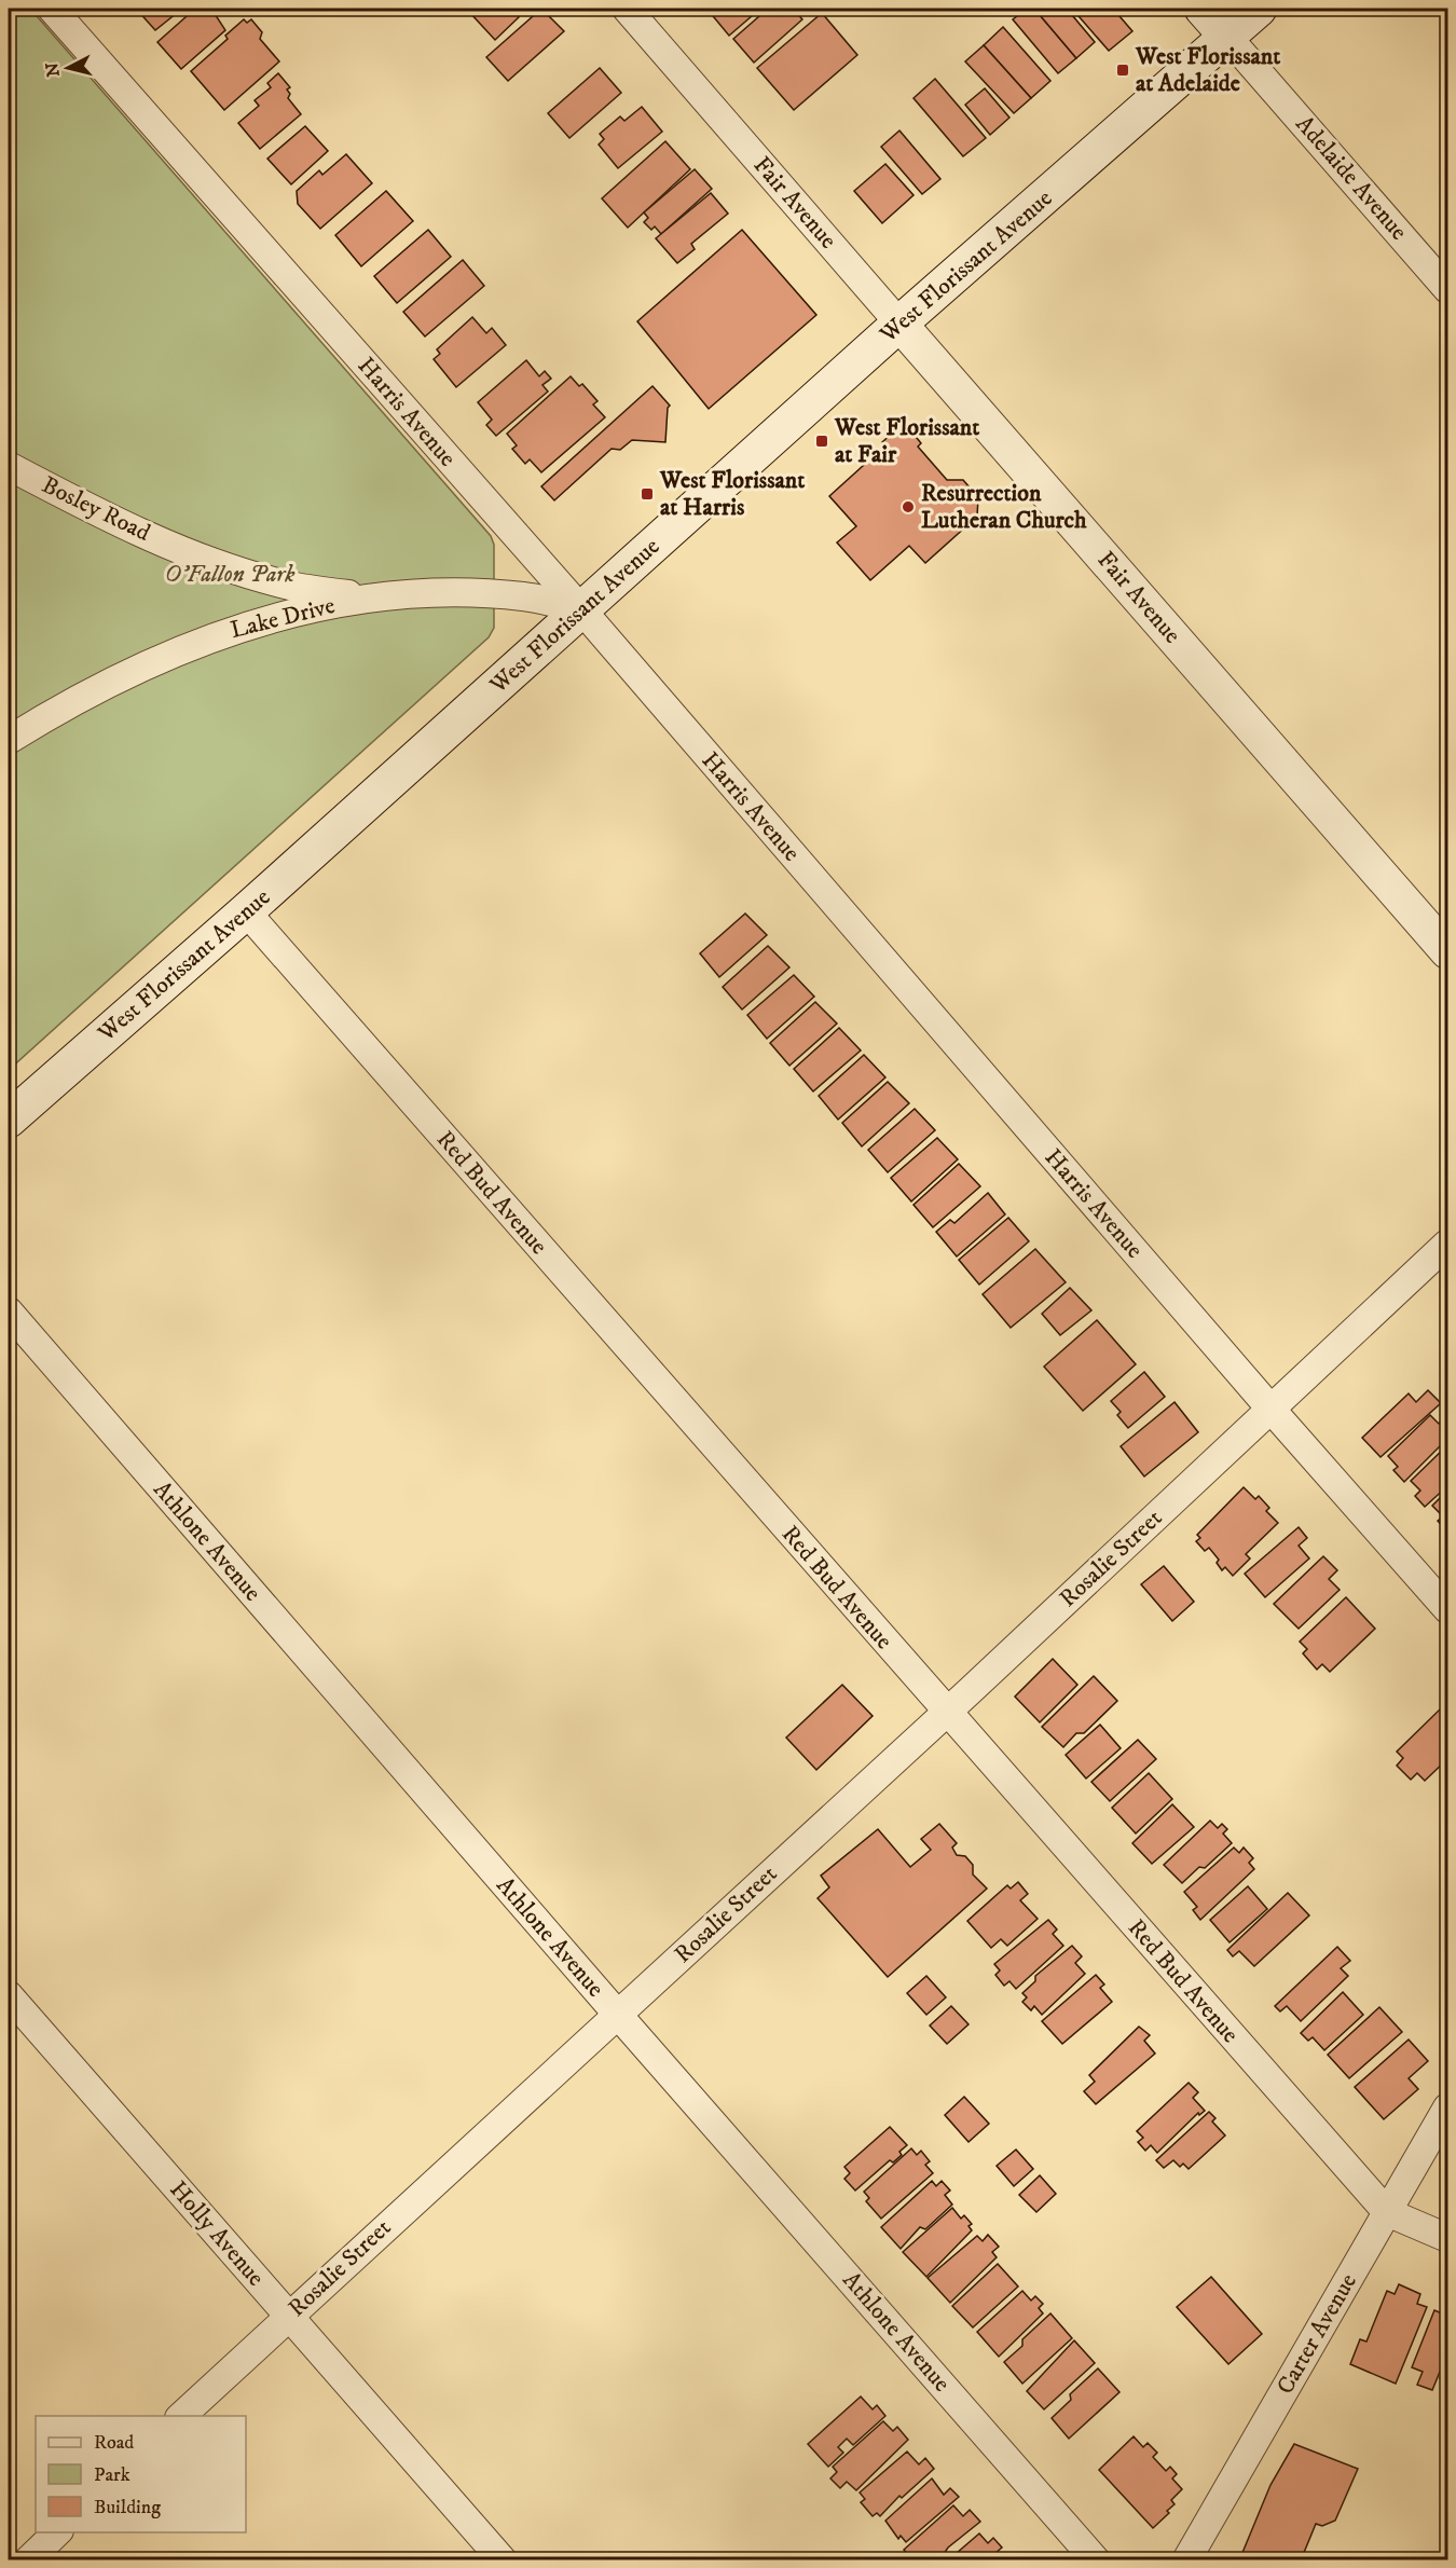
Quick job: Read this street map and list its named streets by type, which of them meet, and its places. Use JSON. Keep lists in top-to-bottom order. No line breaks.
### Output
{"streets":{"main road":["Adelaide Avenue","West Florissant Avenue"],"street":["Fair Avenue","Harris Avenue","Bosley Road","Lake Drive","Red Bud Avenue","Athlone Avenue","Rosalie Street","Holly Avenue","Carter Avenue"]},"crossings":[["Adelaide Avenue","West Florissant Avenue"],["Fair Avenue","West Florissant Avenue"],["West Florissant Avenue","Harris Avenue"],["West Florissant Avenue","Lake Drive"],["West Florissant Avenue","Red Bud Avenue"],["Harris Avenue","Lake Drive"],["Harris Avenue","Rosalie Street"],["Bosley Road","Lake Drive"],["Red Bud Avenue","Rosalie Street"],["Red Bud Avenue","Carter Avenue"],["Athlone Avenue","Rosalie Street"],["Rosalie Street","Holly Avenue"]],"parks":["O'Fallon Park"],"places":{"transit":["West Florissant at Adelaide","West Florissant at Fair","West Florissant at Harris"],"other":["Resurrection Lutheran Church"]},"legend":["Road","Park","Building"],"north":"left"}
